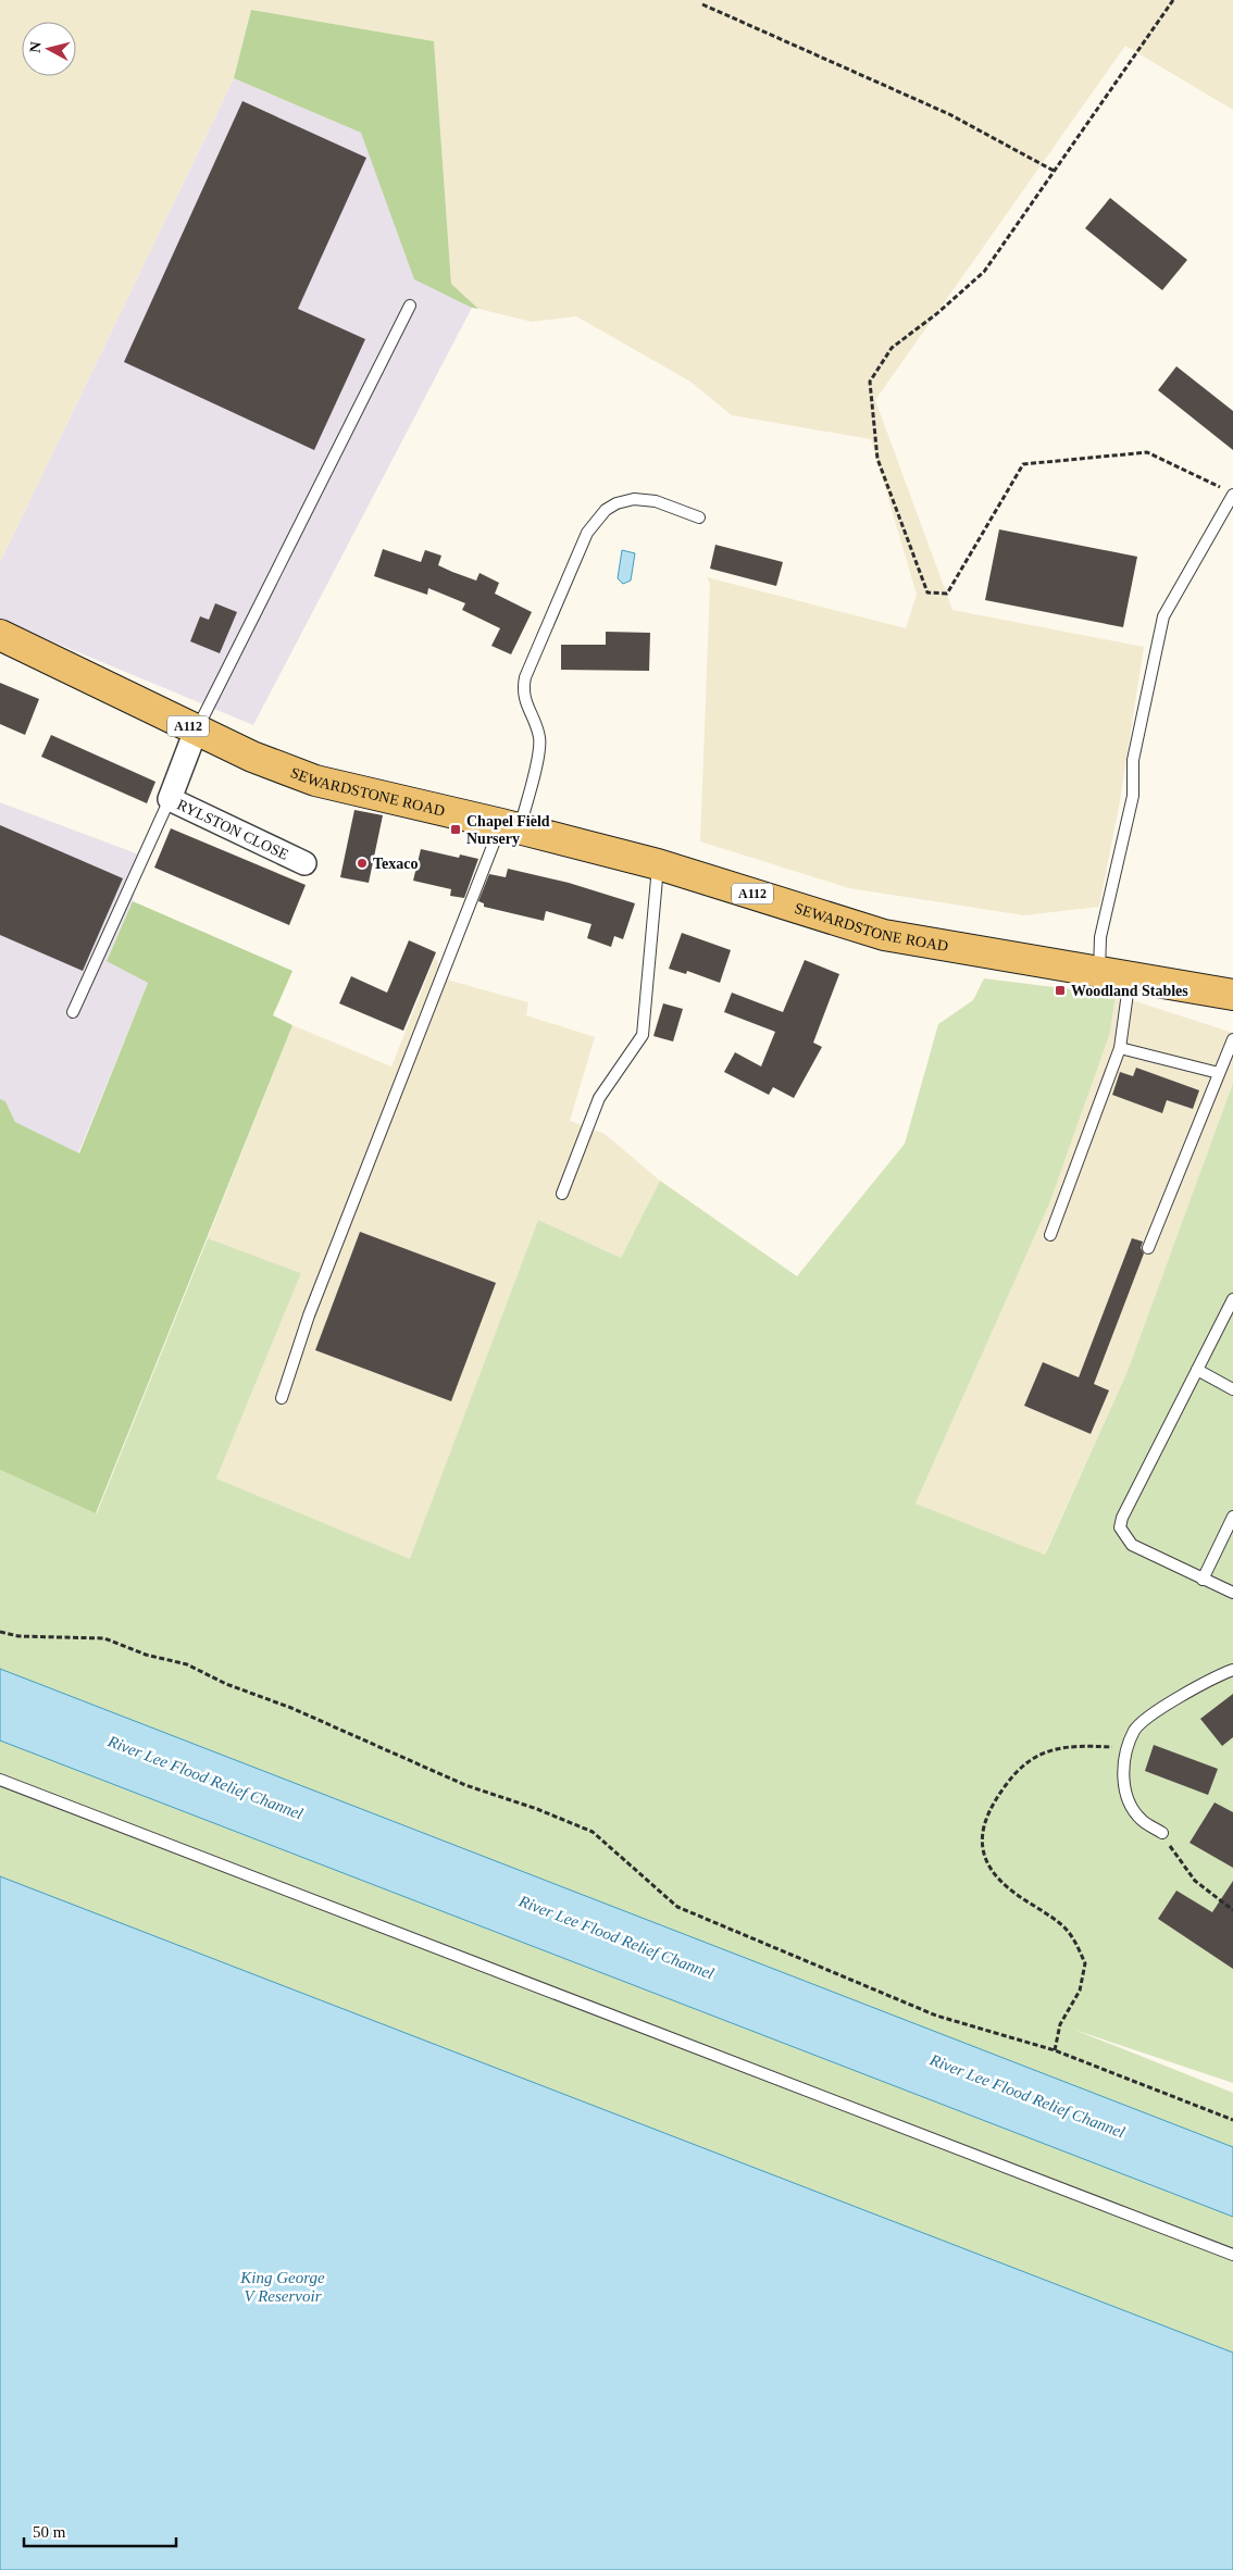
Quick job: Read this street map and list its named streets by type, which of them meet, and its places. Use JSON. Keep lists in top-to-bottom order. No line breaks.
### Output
{"streets":{"main road":["A112","SEWARDSTONE ROAD"],"street":["RYLSTON CLOSE"]},"crossings":[["SEWARDSTONE ROAD","RYLSTON CLOSE"]],"water":["River Lee Flood Relief Channel","King George V Reservoir"],"places":{"transit":["Chapel Field Nursery","Woodland Stables"],"other":["Texaco"]},"scale_bar":"50 m","north":"left"}
